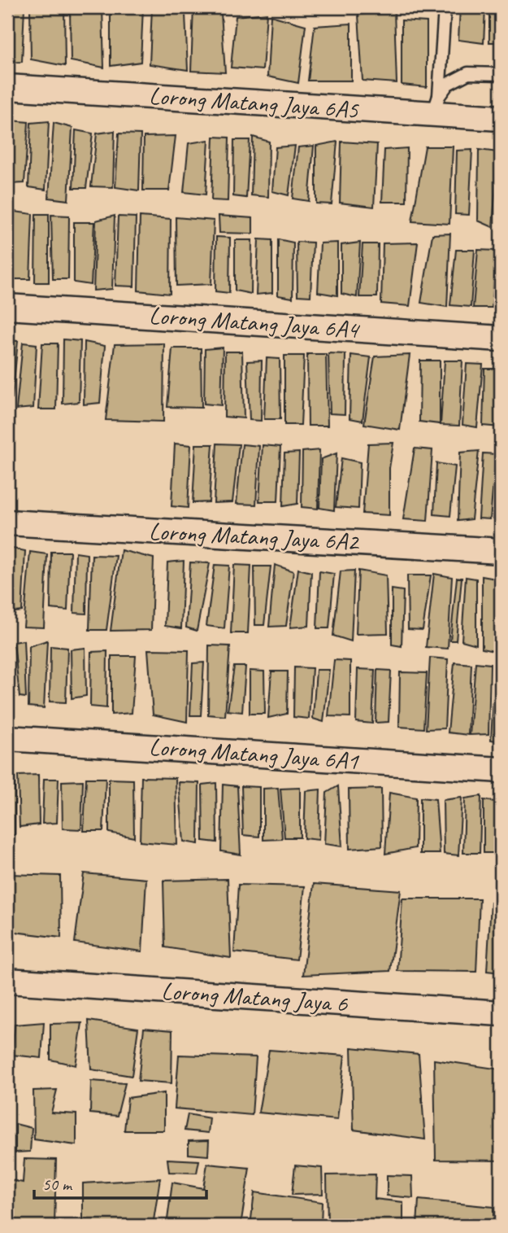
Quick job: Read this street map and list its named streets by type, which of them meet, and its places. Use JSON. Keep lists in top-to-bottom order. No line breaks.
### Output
{"streets":{"street":["Lorong Matang Jaya 6A5","Lorong Matang Jaya 6A4","Lorong Matang Jaya 6A2","Lorong Matang Jaya 6A1","Lorong Matang Jaya 6"]},"scale_bar":"50 m"}
